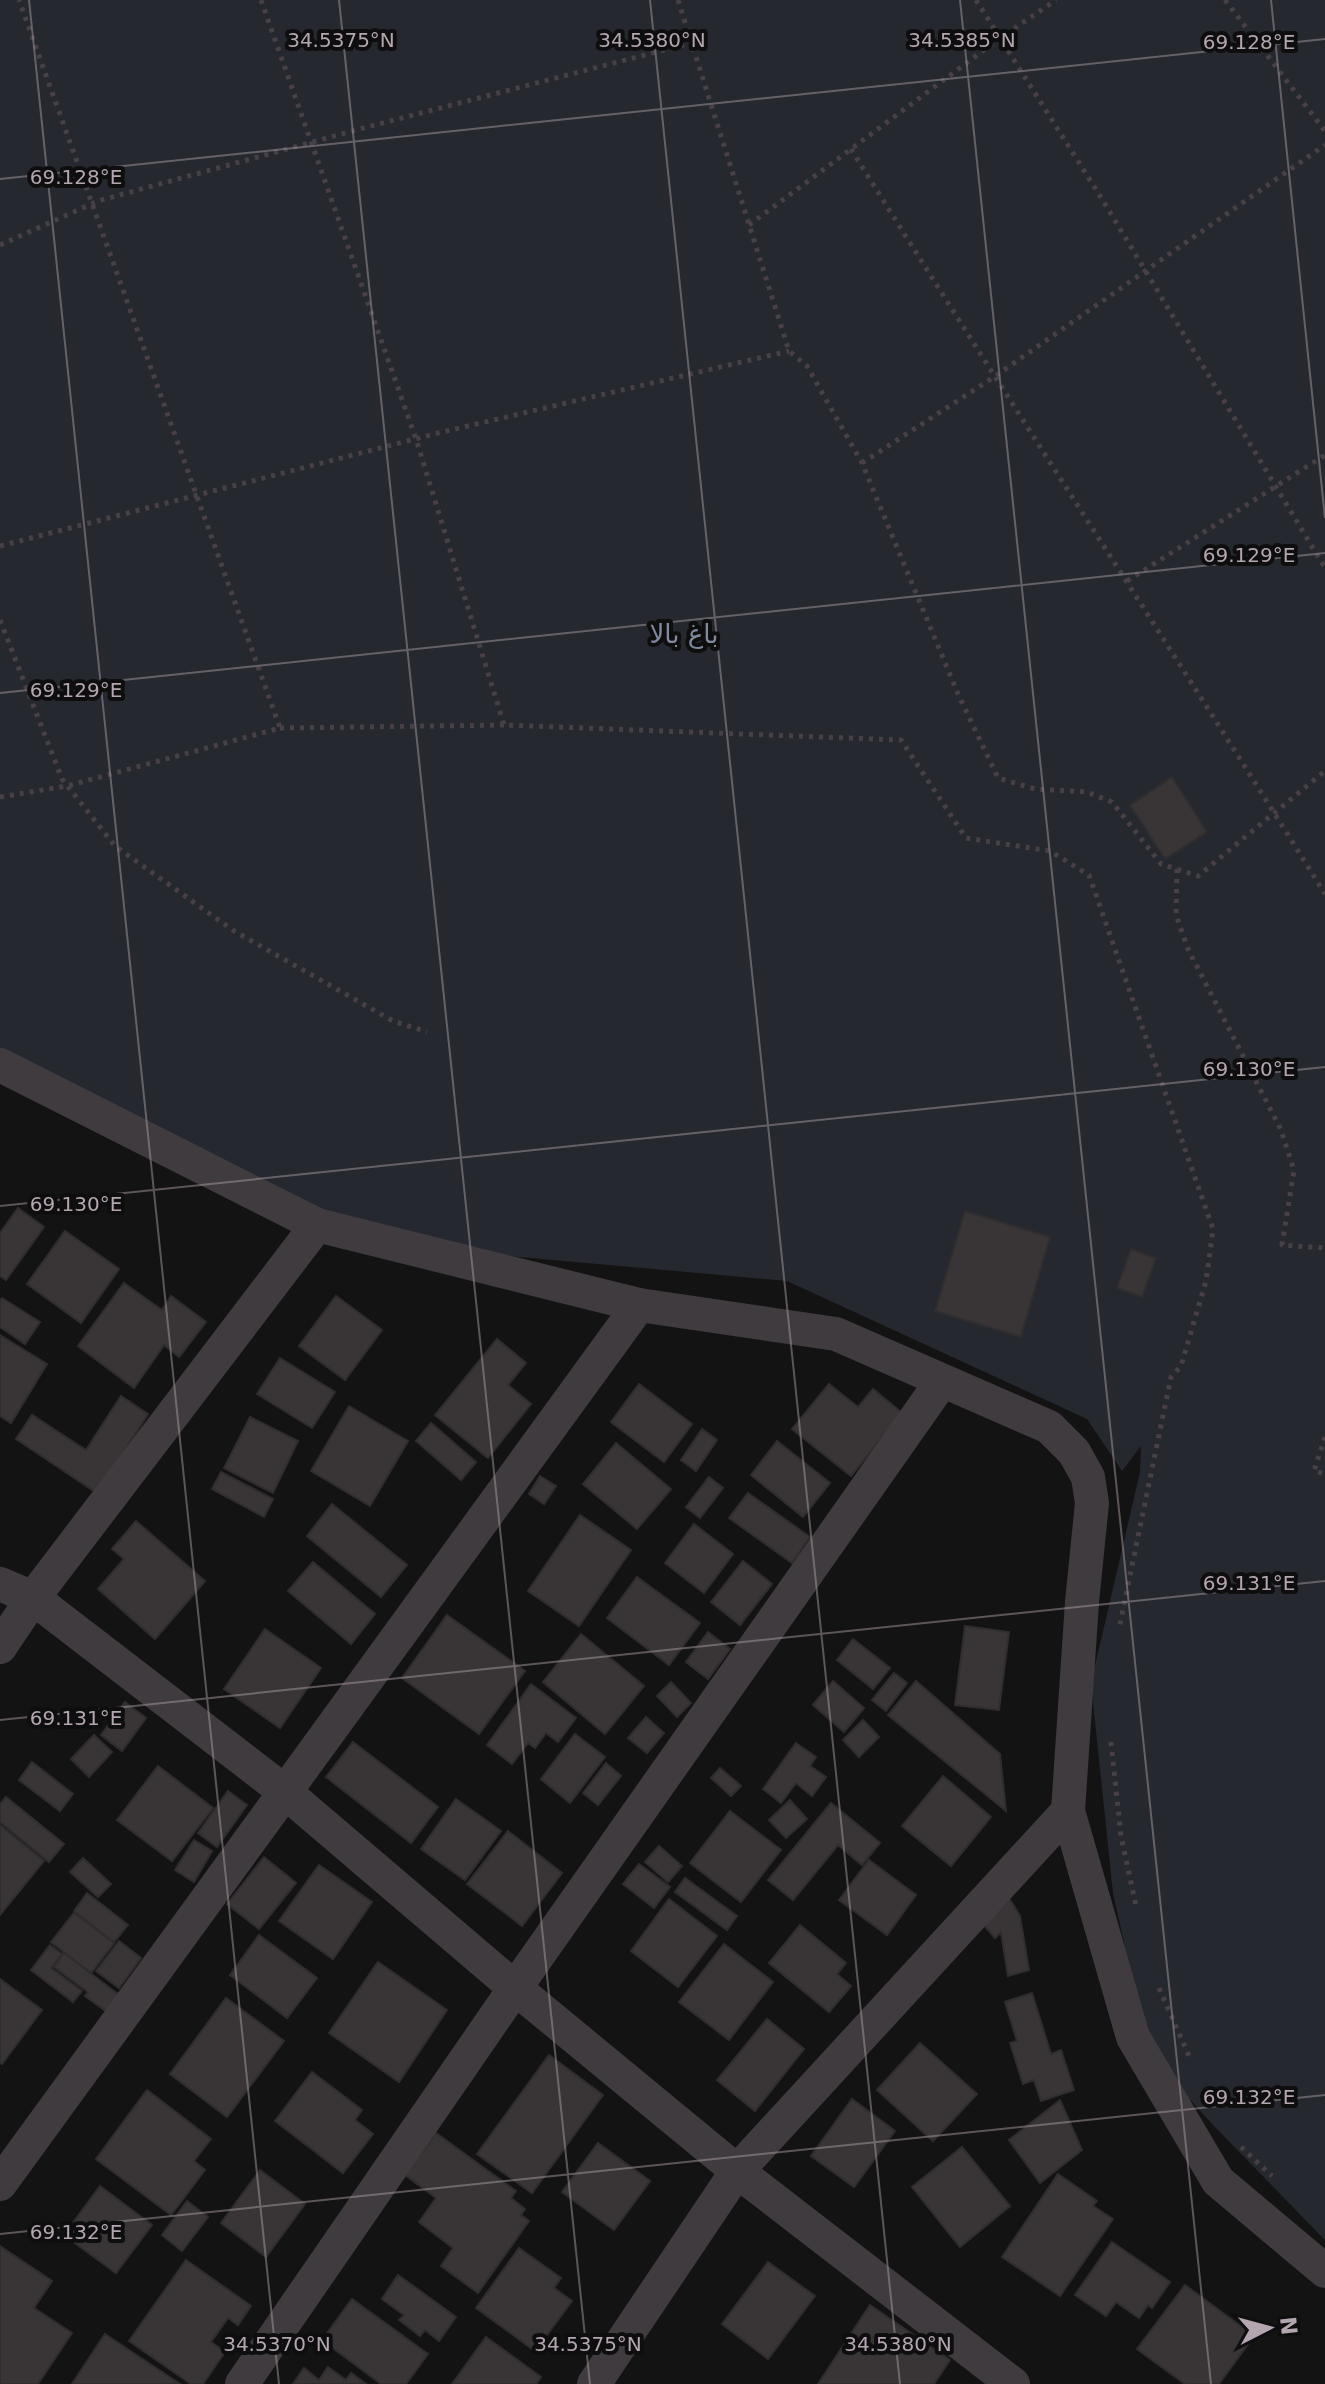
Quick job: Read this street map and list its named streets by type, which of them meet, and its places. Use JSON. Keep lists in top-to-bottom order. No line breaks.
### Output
{"parks":["باغ بالا"],"north":"right","coordinates":["34.5375°N","34.5380°N","34.5385°N","69.128°E","69.129°E","69.130°E","69.131°E","69.132°E","34.5370°N"]}
